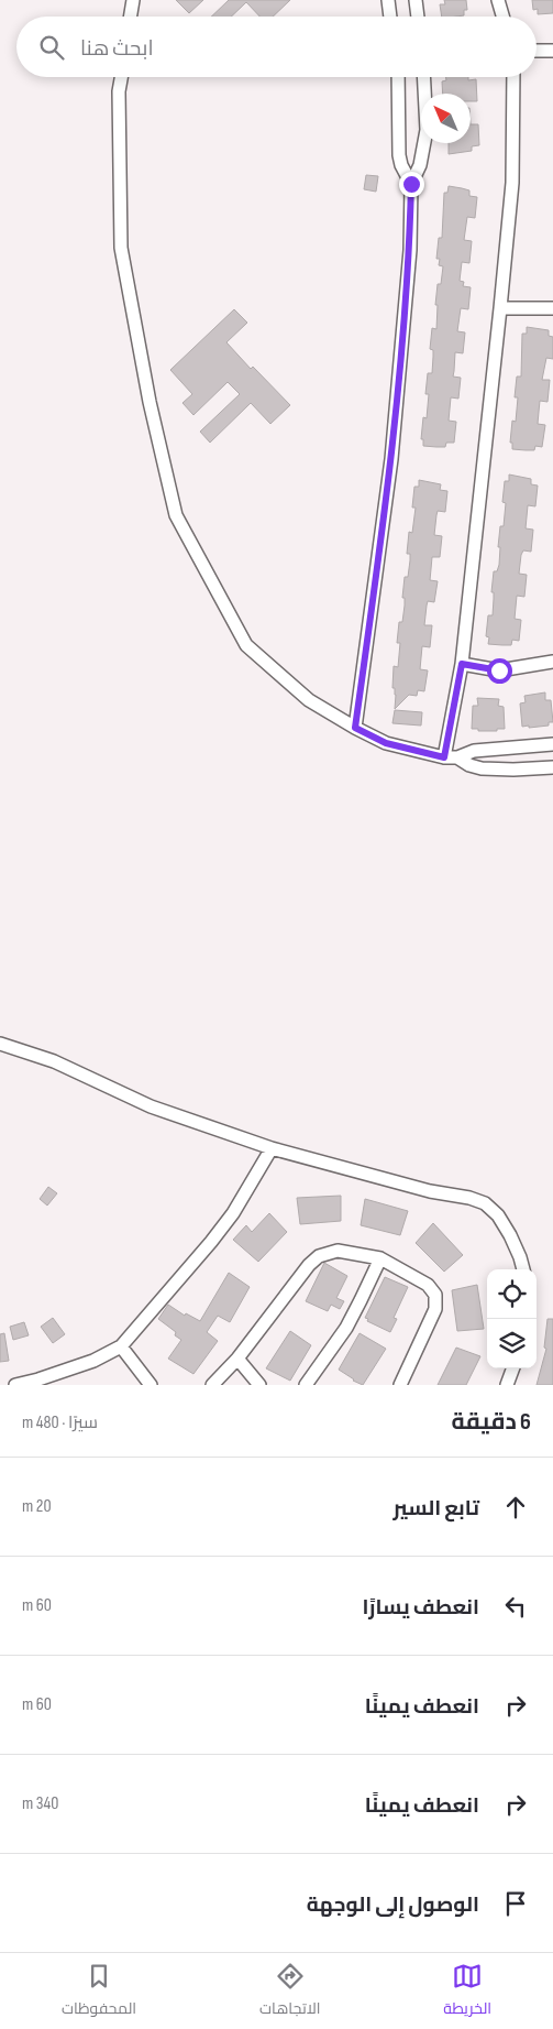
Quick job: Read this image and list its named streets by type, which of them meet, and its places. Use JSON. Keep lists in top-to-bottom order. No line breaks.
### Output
{"north":"top left","page":{"search":"ابحث هنا","heading":["6 دقيقة","سيرًا · 480 m"],"list":[["تابع السير","20 m"],["انعطف يسارًا","60 m"],["انعطف يمينًا","60 m"],["انعطف يمينًا","340 m"],"الوصول إلى الوجهة"],"nav":["الخريطة","الاتجاهات","المحفوظات"]}}
